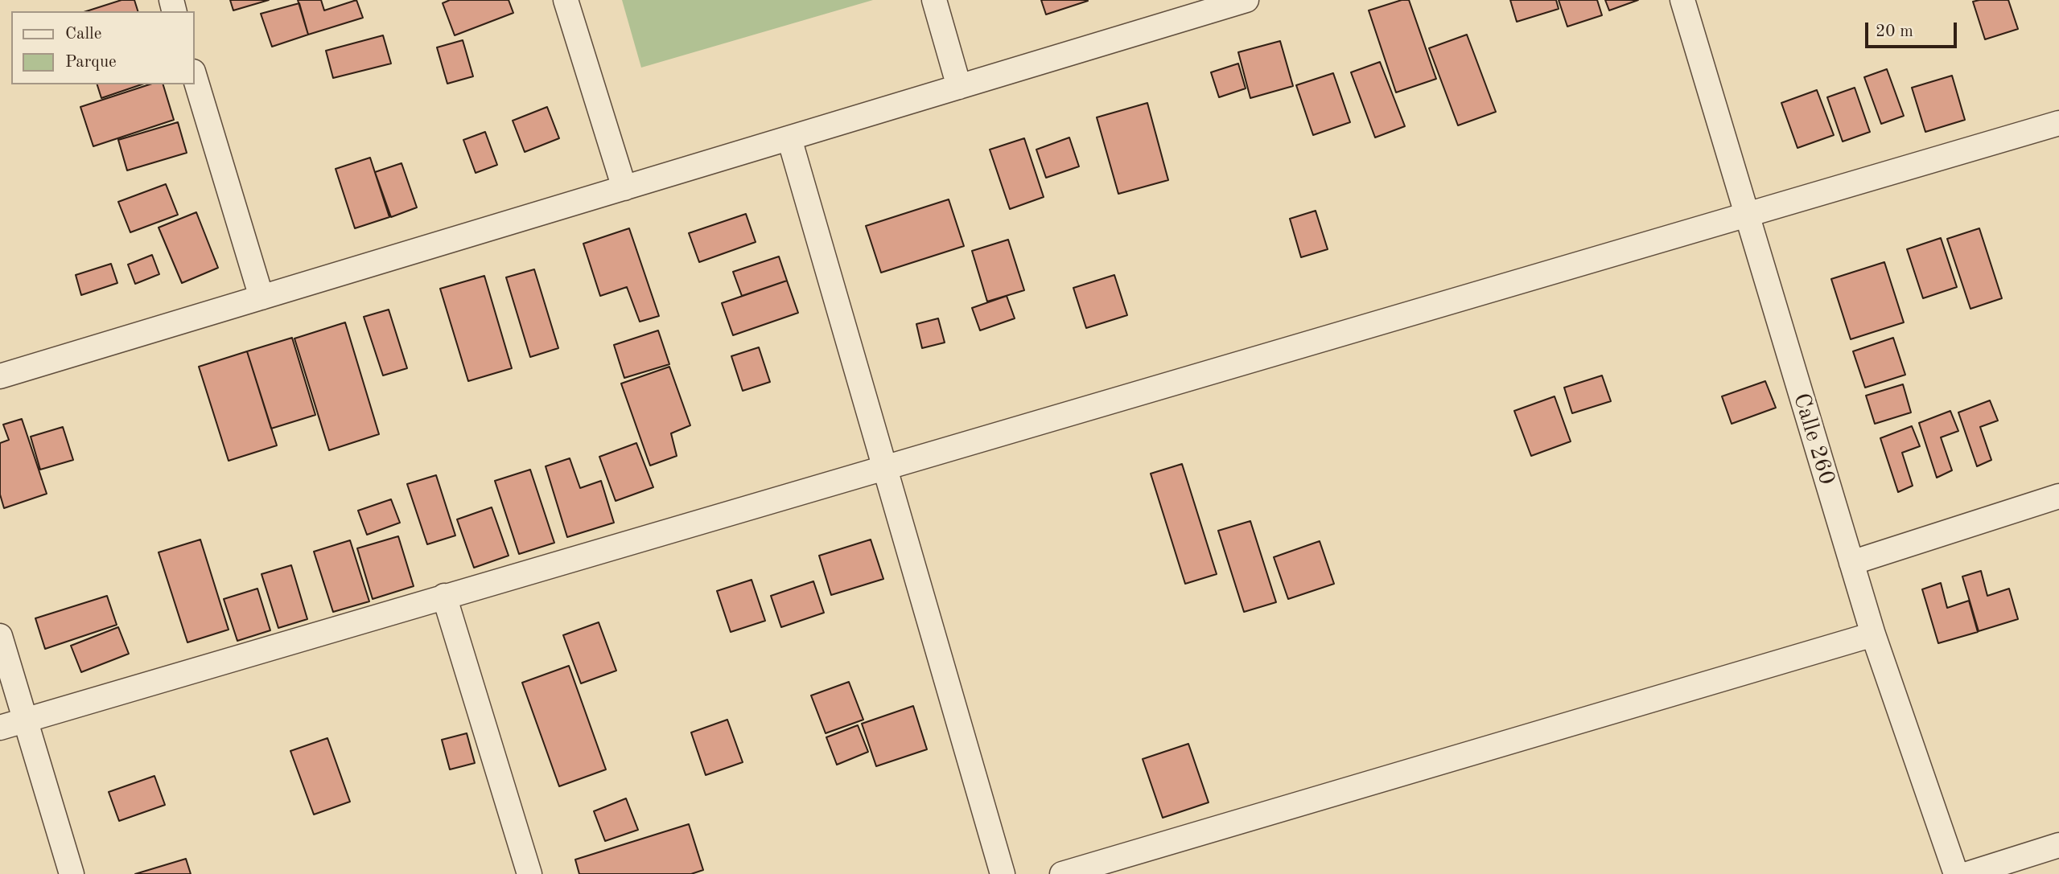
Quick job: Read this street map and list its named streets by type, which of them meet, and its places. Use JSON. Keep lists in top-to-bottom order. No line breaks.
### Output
{"streets":{"street":["Calle 260"]},"legend":["Calle","Parque"],"scale_bar":"20 m"}
